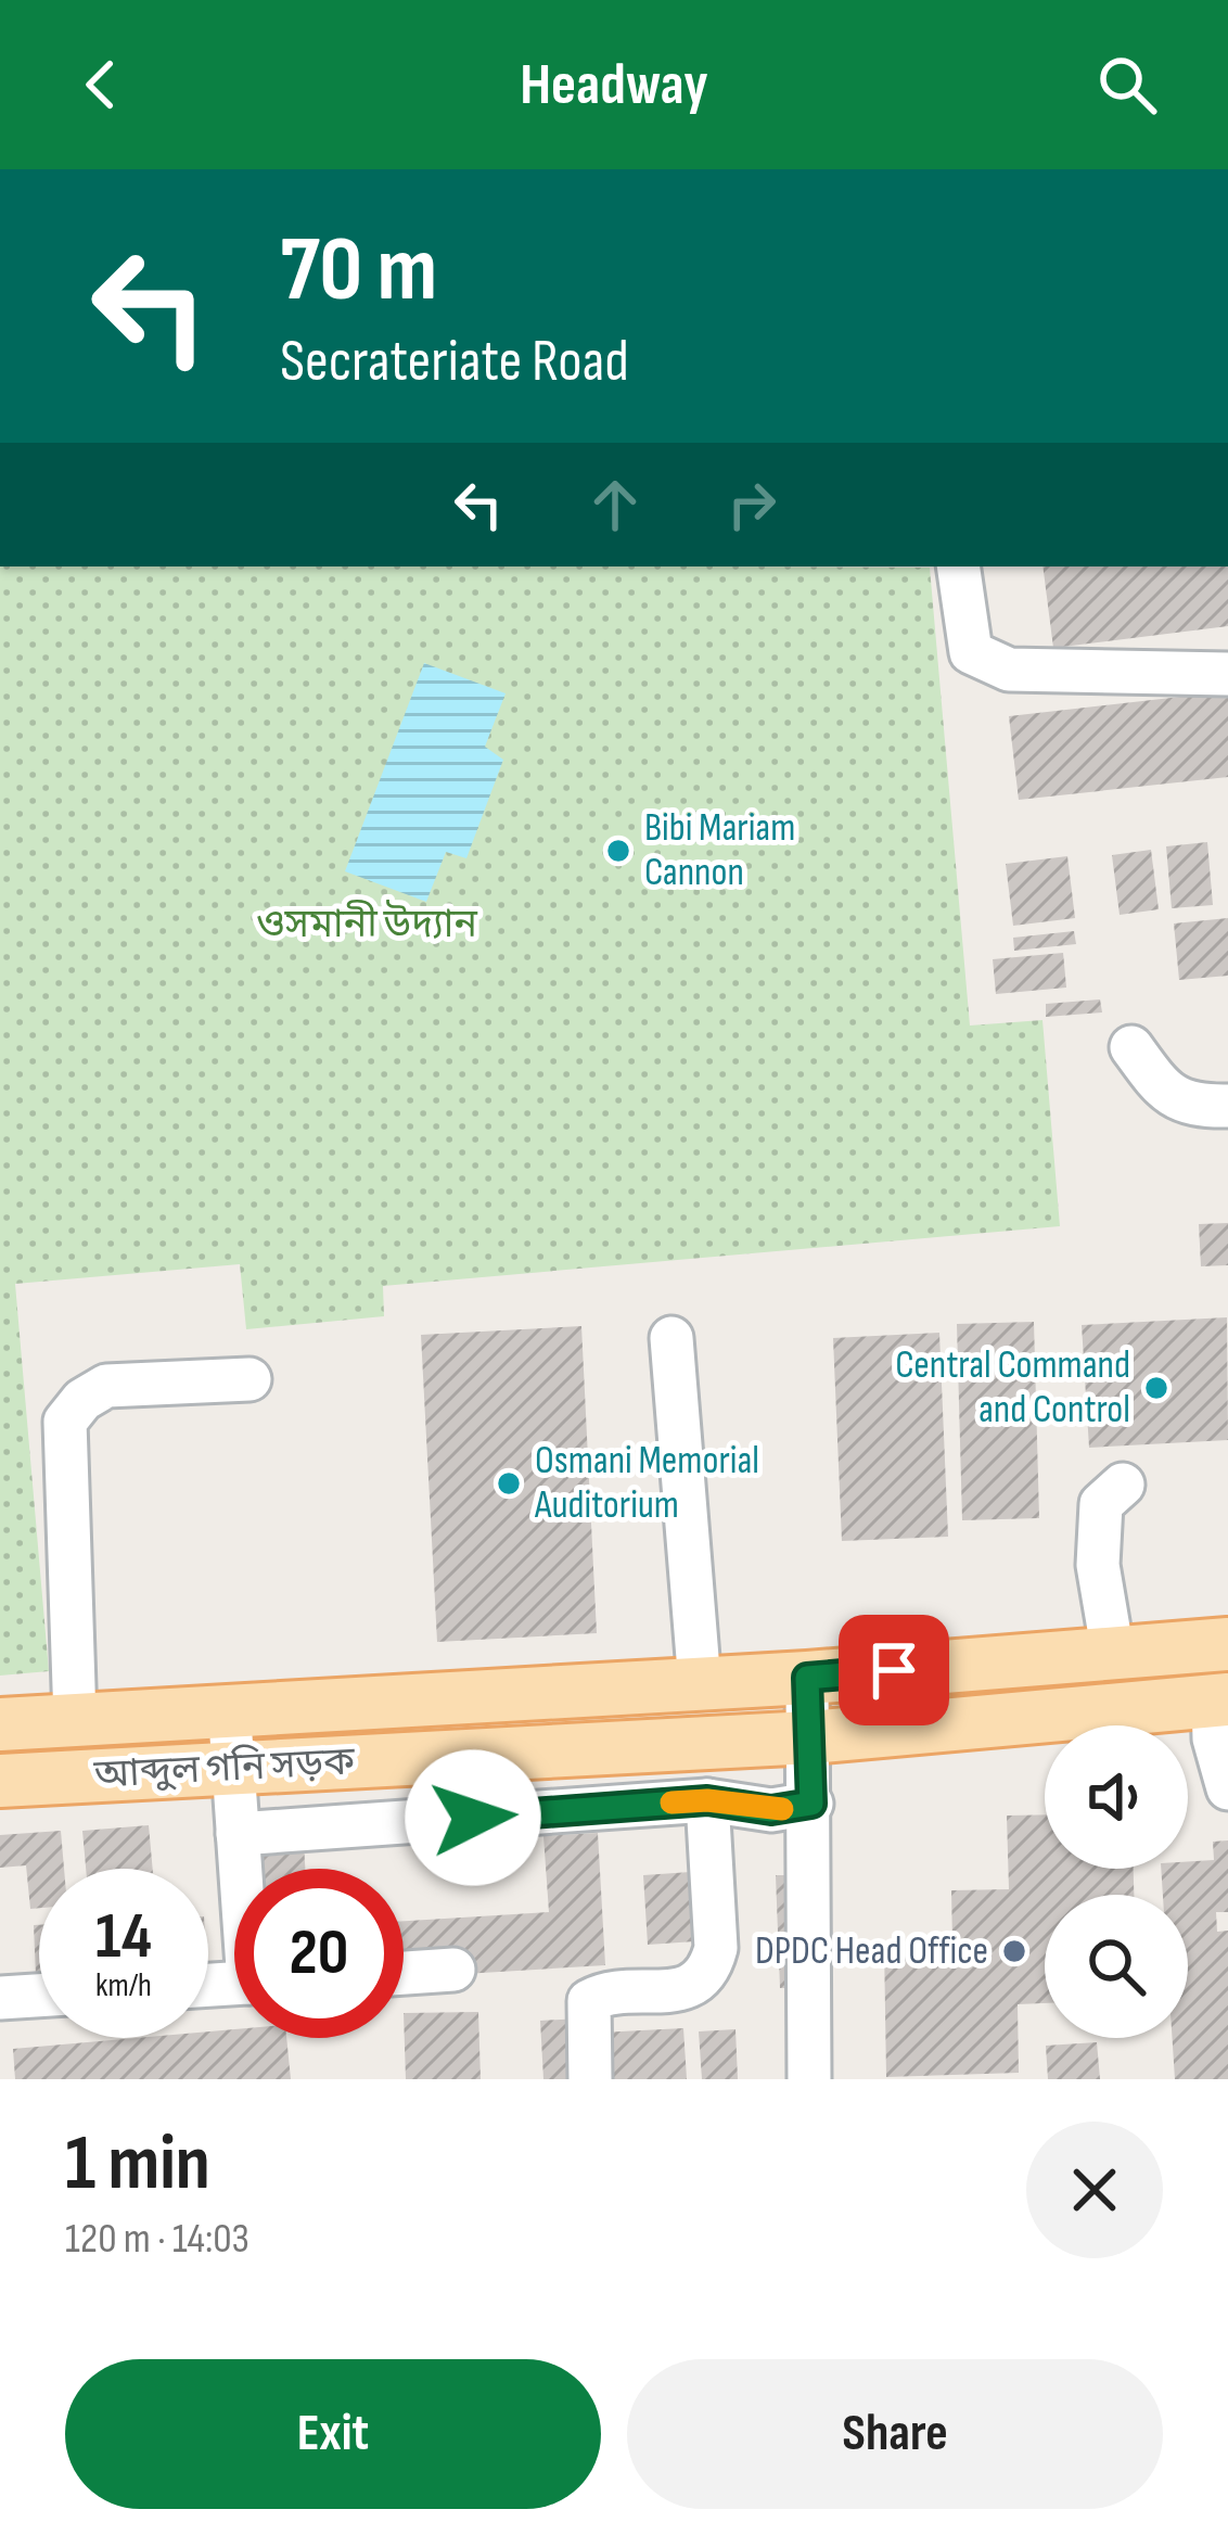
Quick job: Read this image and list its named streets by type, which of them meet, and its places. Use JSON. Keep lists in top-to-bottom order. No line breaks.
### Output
{"streets":{"main road":["আব্দুল গনি সড়ক"]},"parks":["ওসমানী উদ্যান"],"places":["Bibi Mariam Cannon","Central Command and Control","Osmani Memorial Auditorium","DPDC Head Office"],"page":{"header":"Headway","turn":["70 m","Secrateriate Road"],"speed":"14 km/h","limit":"20","heading":["1 min","120 m · 14:03"],"buttons":["Exit","Share"]}}
